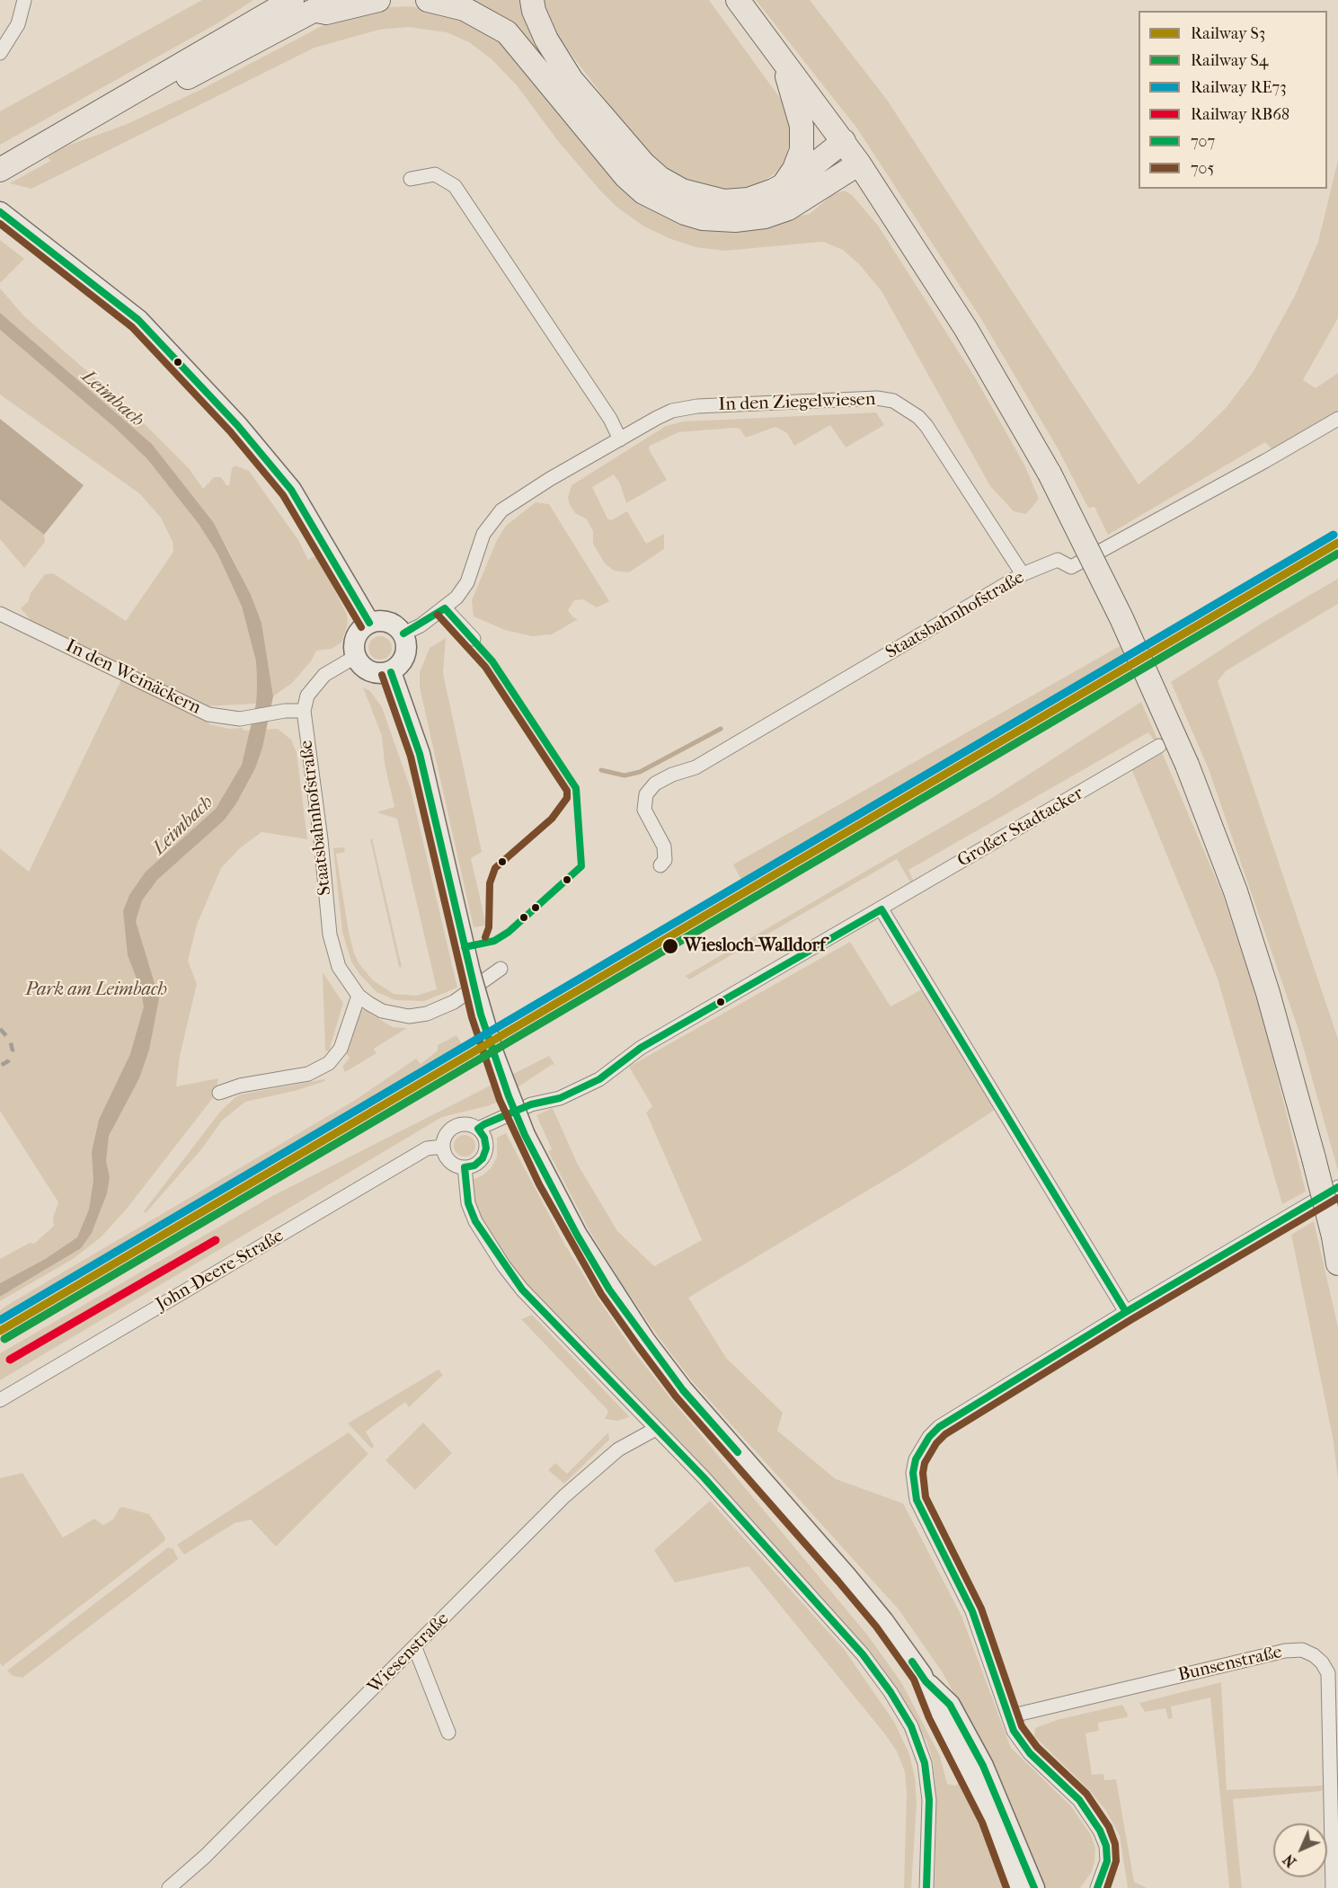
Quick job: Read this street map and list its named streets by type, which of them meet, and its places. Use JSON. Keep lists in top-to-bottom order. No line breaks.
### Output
{"streets":{"street":["In den Ziegelwiesen","Staatsbahnhofstraße","In den Weinäckern","Großer Stadtacker","John-Deere-Straße","Wiesenstraße","Bunsenstraße"]},"crossings":[["In den Ziegelwiesen","Staatsbahnhofstraße"],["Staatsbahnhofstraße","In den Weinäckern"],["Großer Stadtacker","John-Deere-Straße"]],"water":["Leimbach"],"parks":["Park am Leimbach"],"places":["Wiesloch-Walldorf"],"lines":["transit line 707","transit line 705","rail line RE73","rail line S3","rail line S4","rail line RB68"],"legend":["Railway S3","Railway S4","Railway RE73","Railway RB68","707","705"],"north":"bottom left"}
